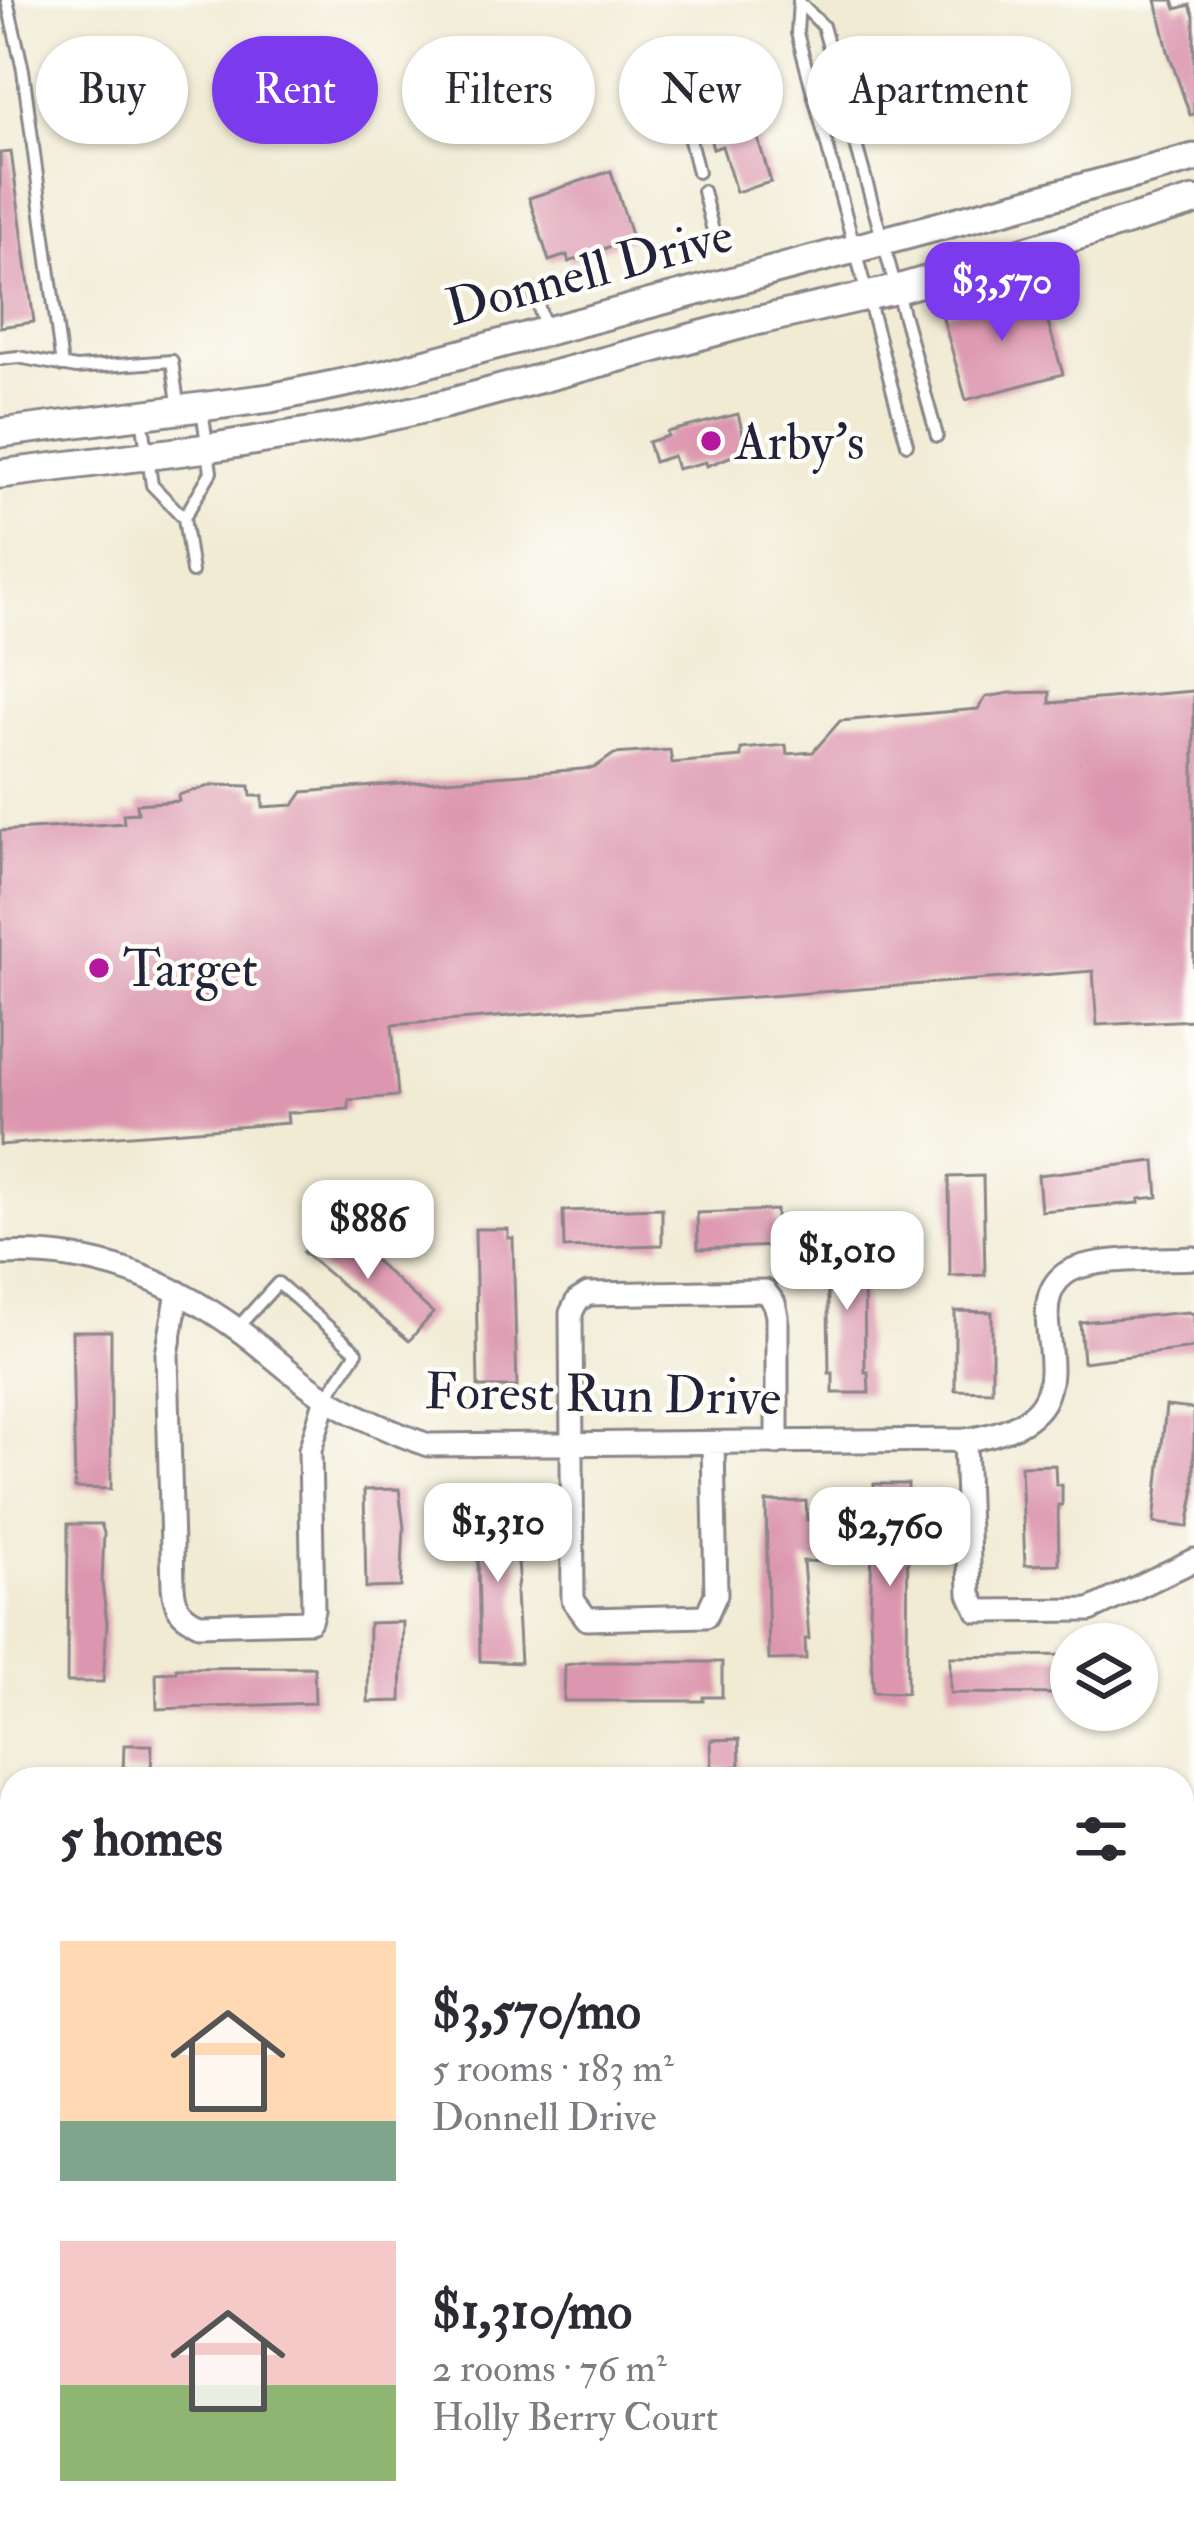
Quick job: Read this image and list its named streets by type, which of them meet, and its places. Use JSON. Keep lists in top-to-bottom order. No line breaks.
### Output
{"streets":{"street":["Donnell Drive","Forest Run Drive"]},"places":["Arby's","Target"],"page":{"chip":["Buy","Rent","Filters","New","Apartment"],"price":["$3,570","$886","$1,010","$1,310","$2,760"],"heading":"5 homes","list":[{"name":"$3,570/mo","note":"5 rooms · 183 m² · Donnell Drive"},{"name":"$1,310/mo","note":"2 rooms · 76 m² · Holly Berry Court"}]}}
